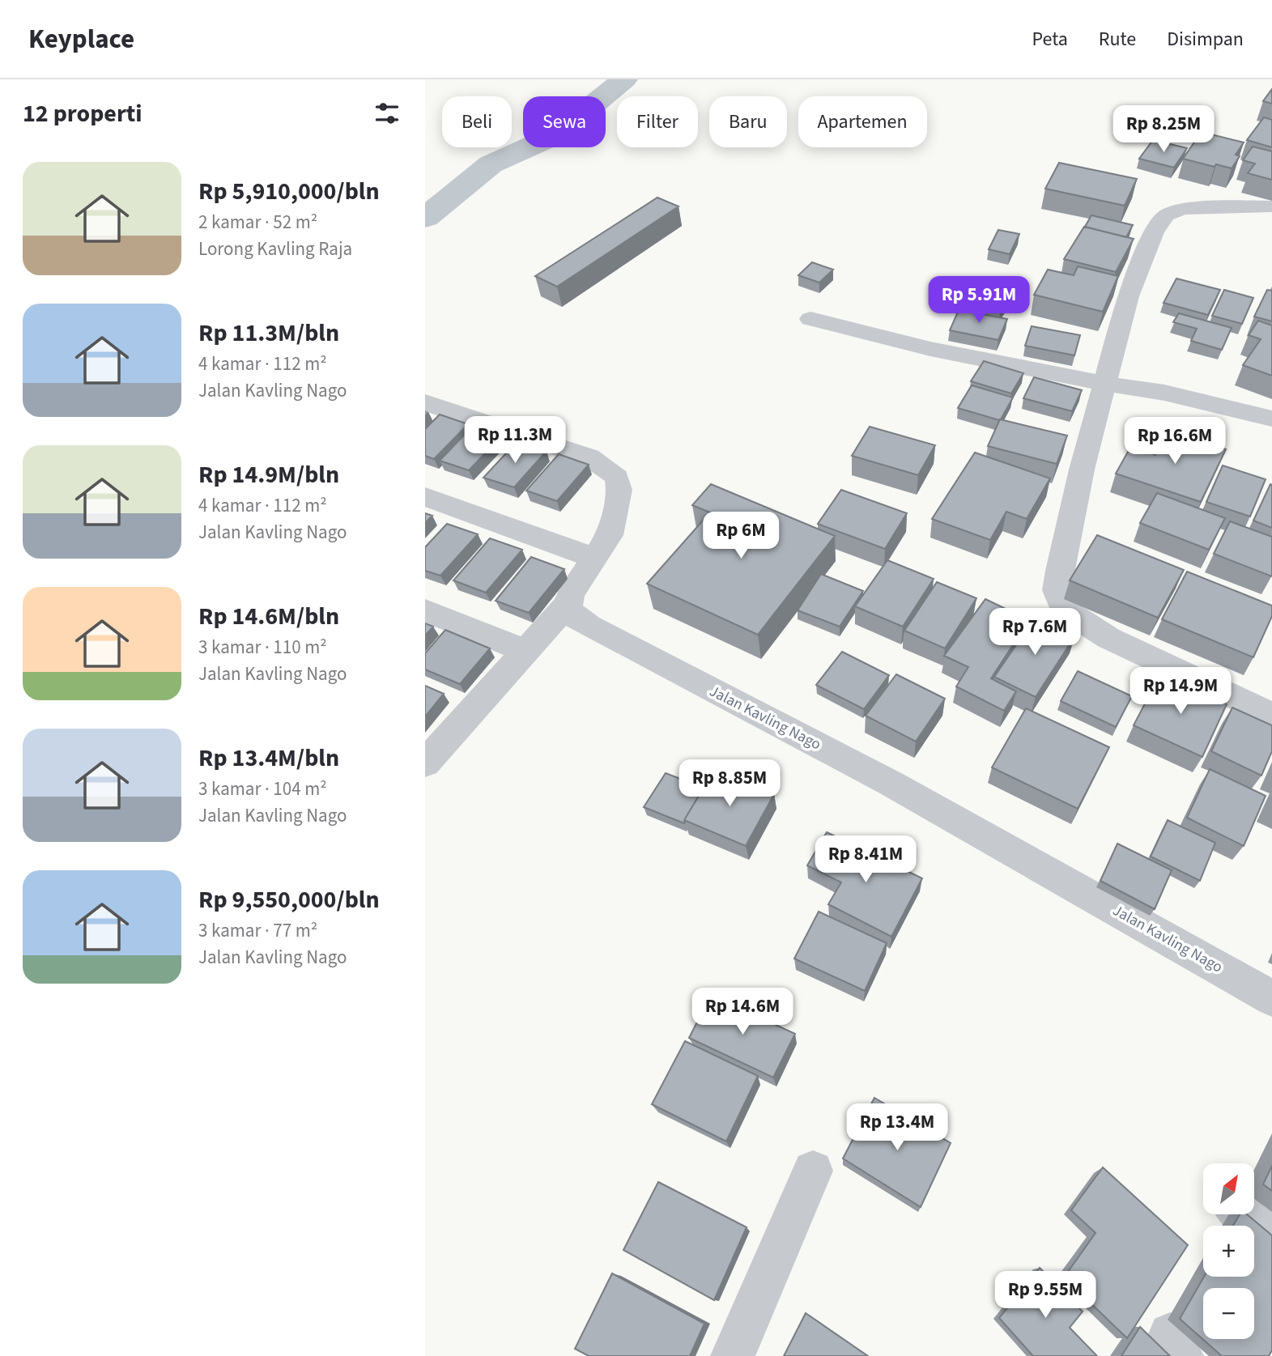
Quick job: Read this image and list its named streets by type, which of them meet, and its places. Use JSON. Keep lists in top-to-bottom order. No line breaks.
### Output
{"streets":{"street":["Jalan Kavling Nago"]},"north":"top right","page":{"header":"Keyplace","nav":["Peta","Rute","Disimpan"],"heading":"12 properti","chip":["Beli","Sewa","Filter","Baru","Apartemen"],"price":["Rp 8.25M","Rp 5.91M","Rp 11.3M","Rp 16.6M","Rp 6M","Rp 7.6M","Rp 14.9M","Rp 8.85M","Rp 8.41M","Rp 14.6M","Rp 13.4M","Rp 9.55M"],"list":[{"name":"Rp 5,910,000/bln","note":"2 kamar · 52 m² · Lorong Kavling Raja"},{"name":"Rp 11.3M/bln","note":"4 kamar · 112 m² · Jalan Kavling Nago"},{"name":"Rp 14.9M/bln","note":"4 kamar · 112 m² · Jalan Kavling Nago"},{"name":"Rp 14.6M/bln","note":"3 kamar · 110 m² · Jalan Kavling Nago"},{"name":"Rp 13.4M/bln","note":"3 kamar · 104 m² · Jalan Kavling Nago"},{"name":"Rp 9,550,000/bln","note":"3 kamar · 77 m² · Jalan Kavling Nago"}],"map_buttons":["+","−"]}}
